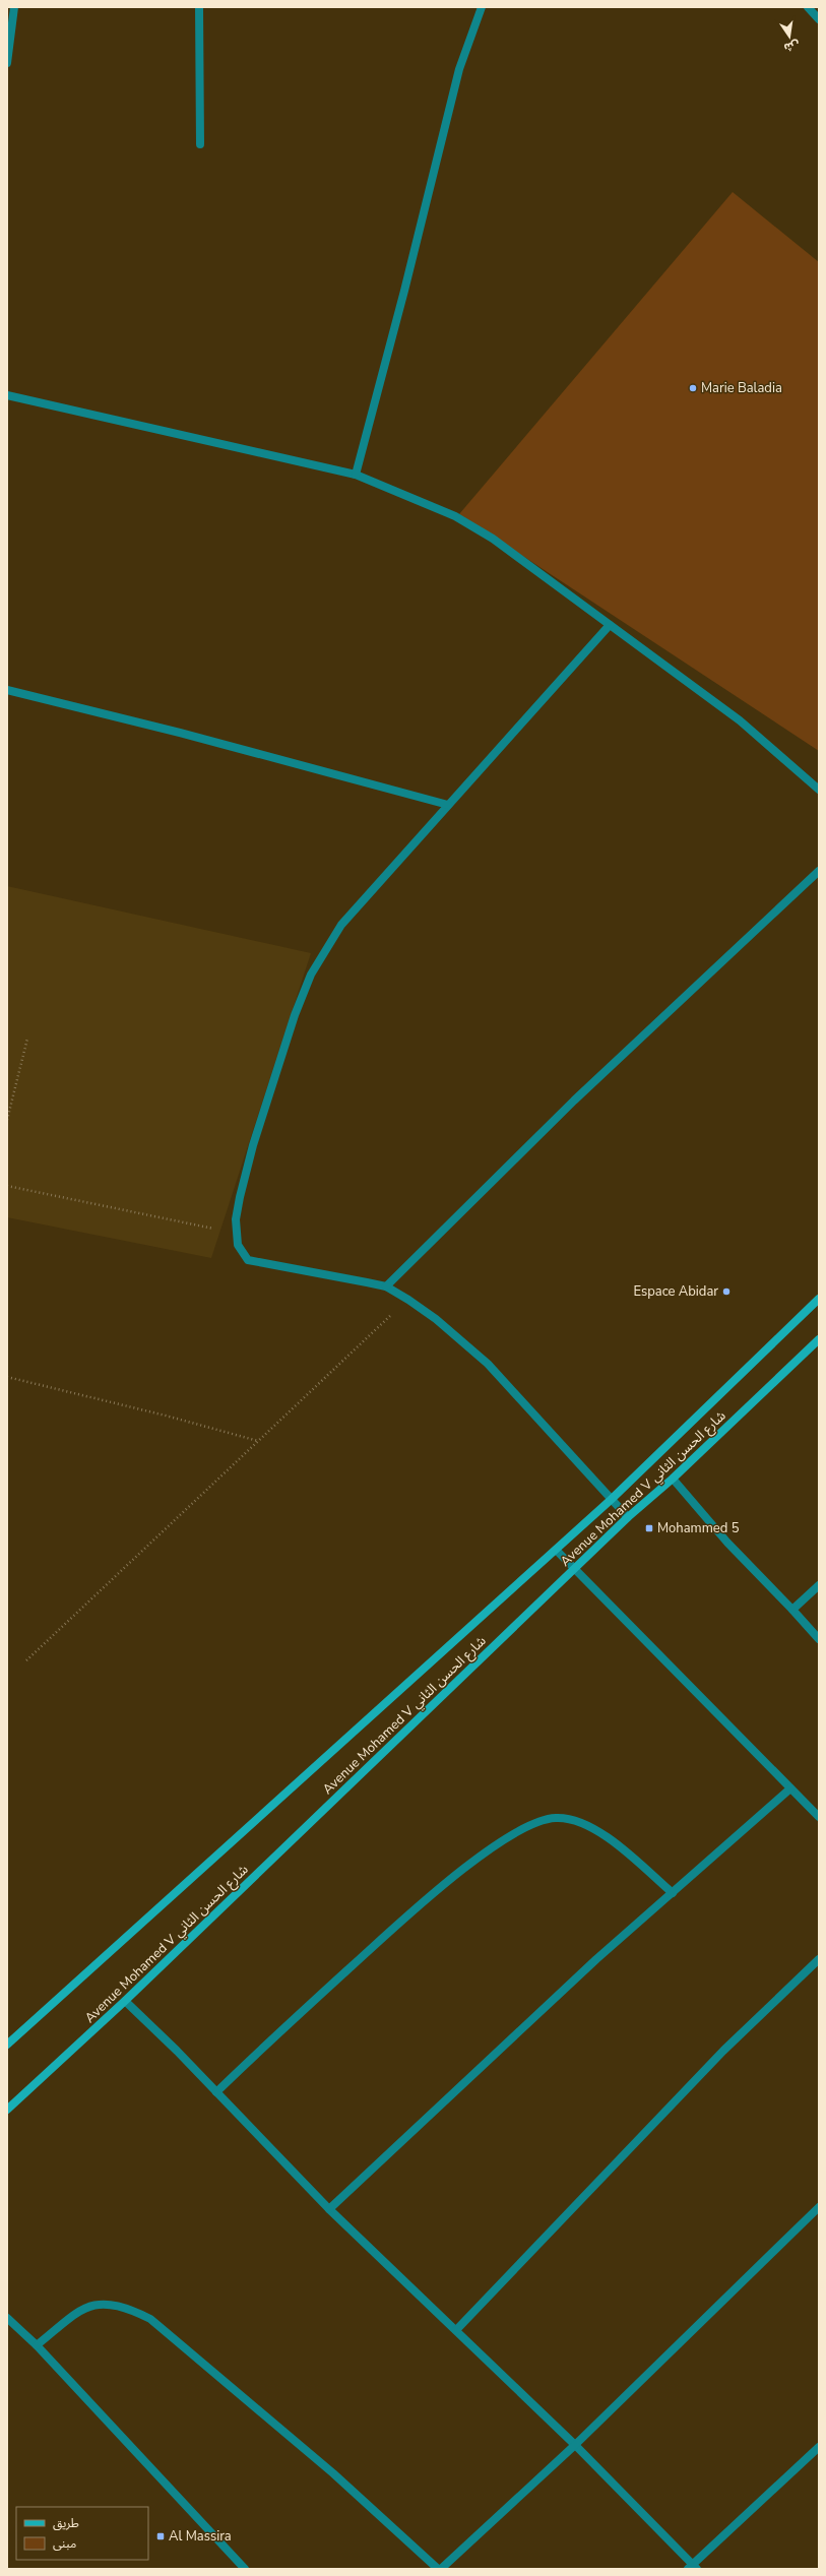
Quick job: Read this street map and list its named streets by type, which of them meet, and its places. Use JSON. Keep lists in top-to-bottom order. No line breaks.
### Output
{"streets":{"main road":["Avenue Mohamed V شارع الحسن الثاني"]},"places":{"other":["Marie Baladia","Espace Abidar"],"transit":["Mohammed 5","Al Massira"]},"legend":["طريق","مبنى"],"north":"bottom"}
